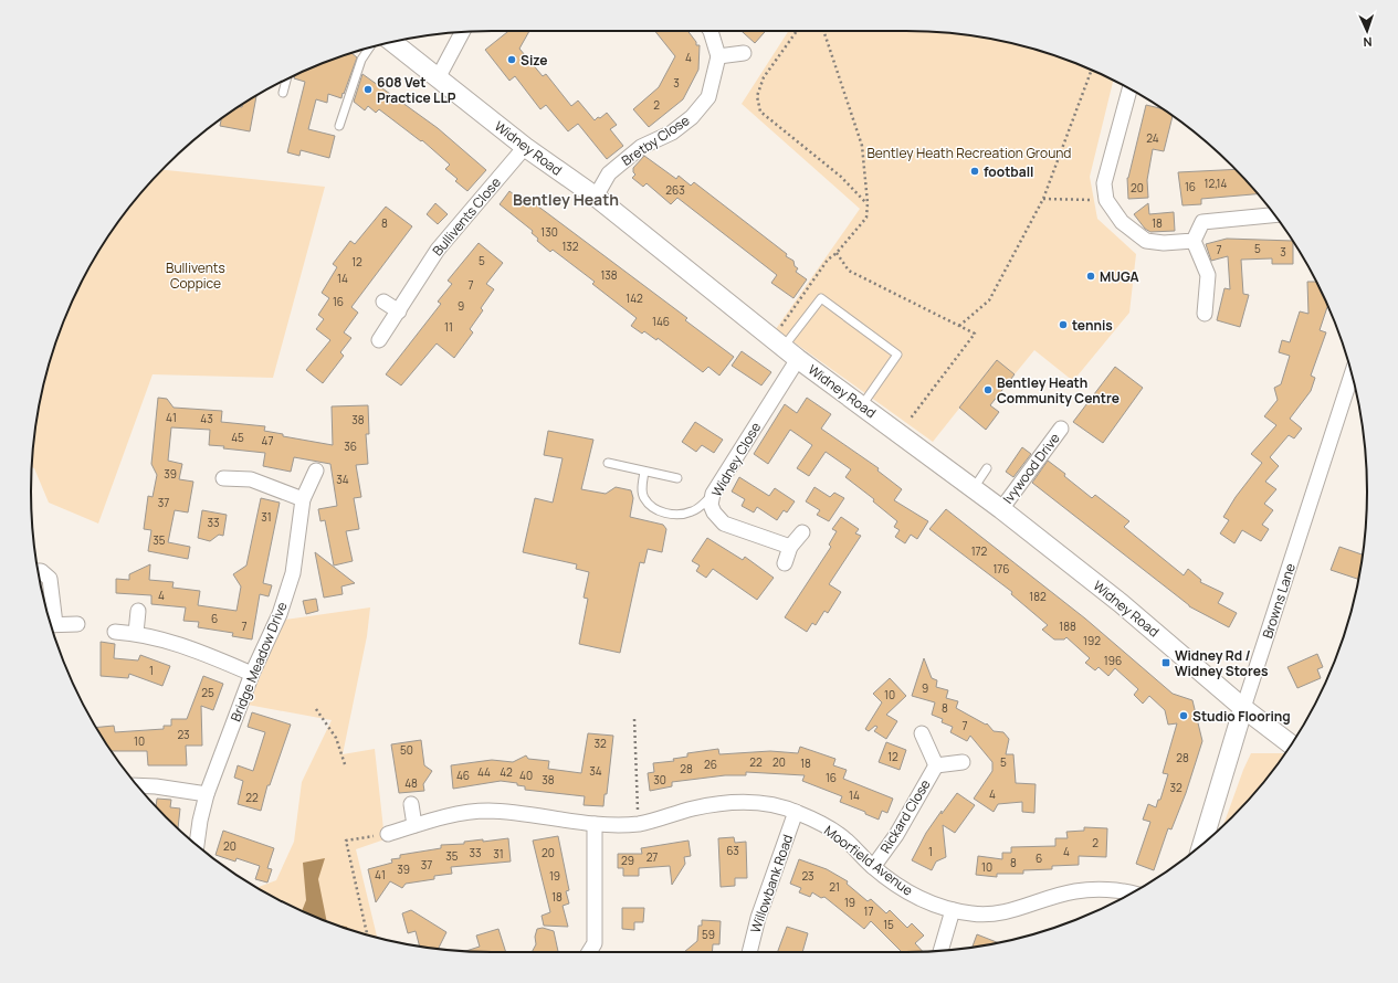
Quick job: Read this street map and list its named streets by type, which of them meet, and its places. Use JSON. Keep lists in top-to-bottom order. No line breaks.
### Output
{"streets":{"street":["Bretby Close","Widney Road","Bullivents Close","Widney Close","Ivywood Drive","Browns Lane","Bridge Meadow Drive","Rickard Close","Moorfield Avenue","Willowbank Road"]},"crossings":[["Bretby Close","Widney Road"],["Widney Road","Bullivents Close"],["Widney Road","Widney Close"],["Widney Road","Ivywood Drive"],["Widney Road","Browns Lane"],["Rickard Close","Moorfield Avenue"],["Moorfield Avenue","Willowbank Road"]],"districts":["Bentley Heath"],"parks":["Bentley Heath Recreation Ground","Bullivents Coppice"],"places":{"other":["Size","608 Vet Practice LLP","football","MUGA","tennis","Bentley Heath Community Centre","Studio Flooring"],"transit":["Widney Rd / Widney Stores"]},"house_numbers":["4","3","2","24","12,14","16","20","263","8","18","130","132","5","7","3","5","12","138","14","7","142","16","9","146","11","41","43","38","45","47","36","39","34","37","31","33","35","172","176","4","182","6","7","188","192","196","1","9","25","10","8","7","23","10","32","50","12","28","22","20","5","18","26","28","34","44","42","46","40","16","38","30","48","32","4","14","22","2","20","63","1","4","33","20","31","35","27","6","29","8","37","10","39","41","19","23","21","18","19","17","15","59"],"north":"bottom"}
